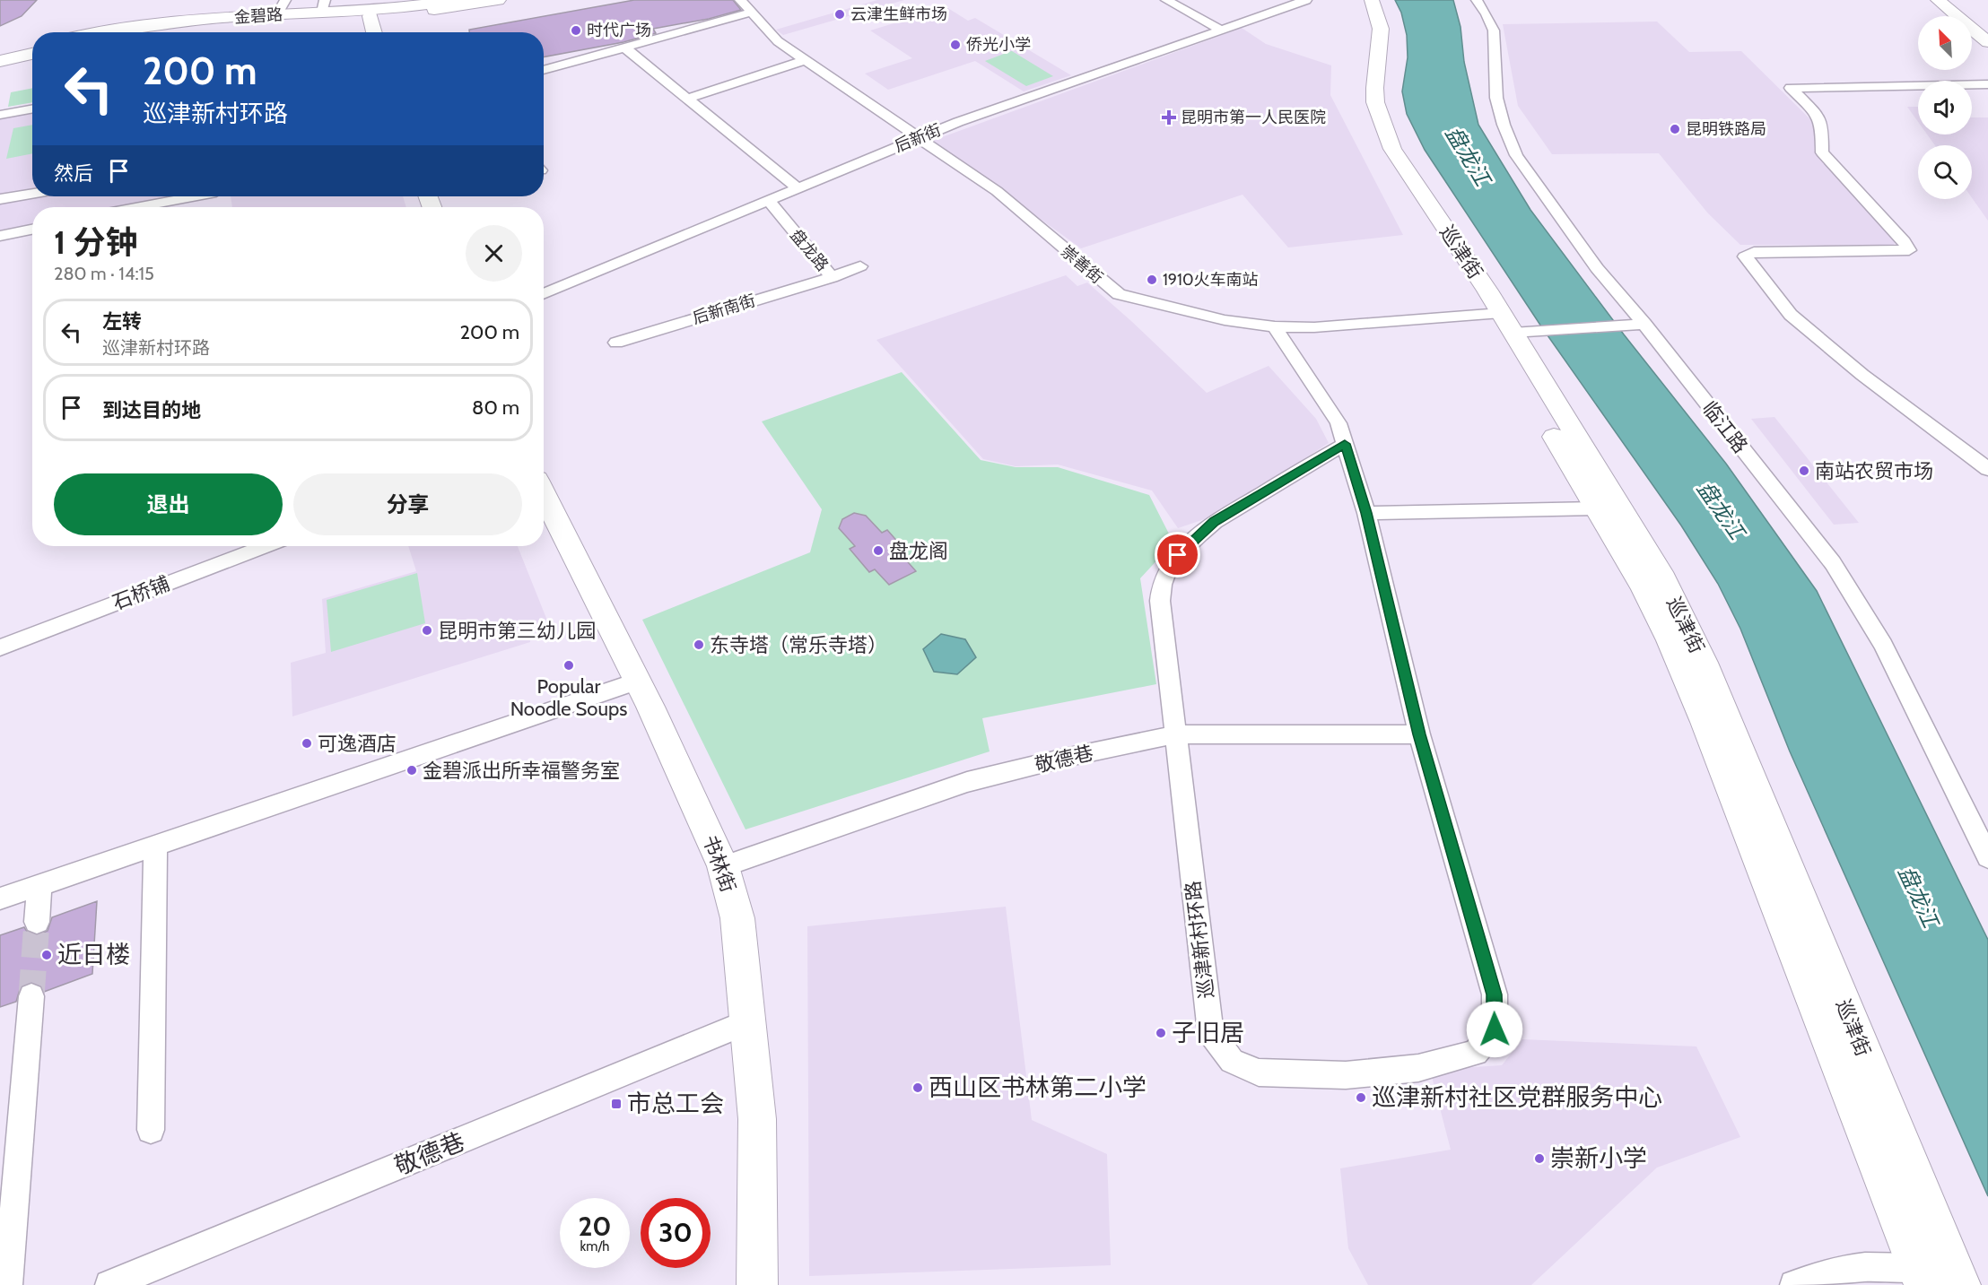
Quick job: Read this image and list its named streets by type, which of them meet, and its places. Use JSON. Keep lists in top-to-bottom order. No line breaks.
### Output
{"streets":{"main road":["金碧路","巡津街","书林街"],"street":["后新街","盘龙路","崇善街","后新南街","临江路","石桥铺","敬德巷","巡津新村环路"]},"crossings":[["后新街","盘龙路"],["后新街","崇善街"],["盘龙路","后新南街"],["巡津街","崇善街"],["崇善街","临江路"],["敬德巷","书林街"],["敬德巷","巡津新村环路"]],"water":["盘龙江"],"places":{"other":["云津生鲜市场","时代广场","侨光小学","昆明铁路局","1910火车南站","南站农贸市场","盘龙阁","昆明市第三幼儿园","东寺塔（常乐寺塔）","Popular Noodle Soups","可逸酒店","金碧派出所幸福警务室","近日楼","子旧居","西山区书林第二小学","巡津新村社区党群服务中心","崇新小学"],"health":["昆明市第一人民医院"],"transit":["市总工会"]},"north":"top left","page":{"turn":["200 m","巡津新村环路"],"then":"然后","heading":["1 分钟","280 m · 14:15"],"list":[{"name":"左转","note":"巡津新村环路","value":"200 m"},{"name":"到达目的地","value":"80 m"}],"buttons":["退出","分享"],"speed":"20 km/h","limit":"30"}}
